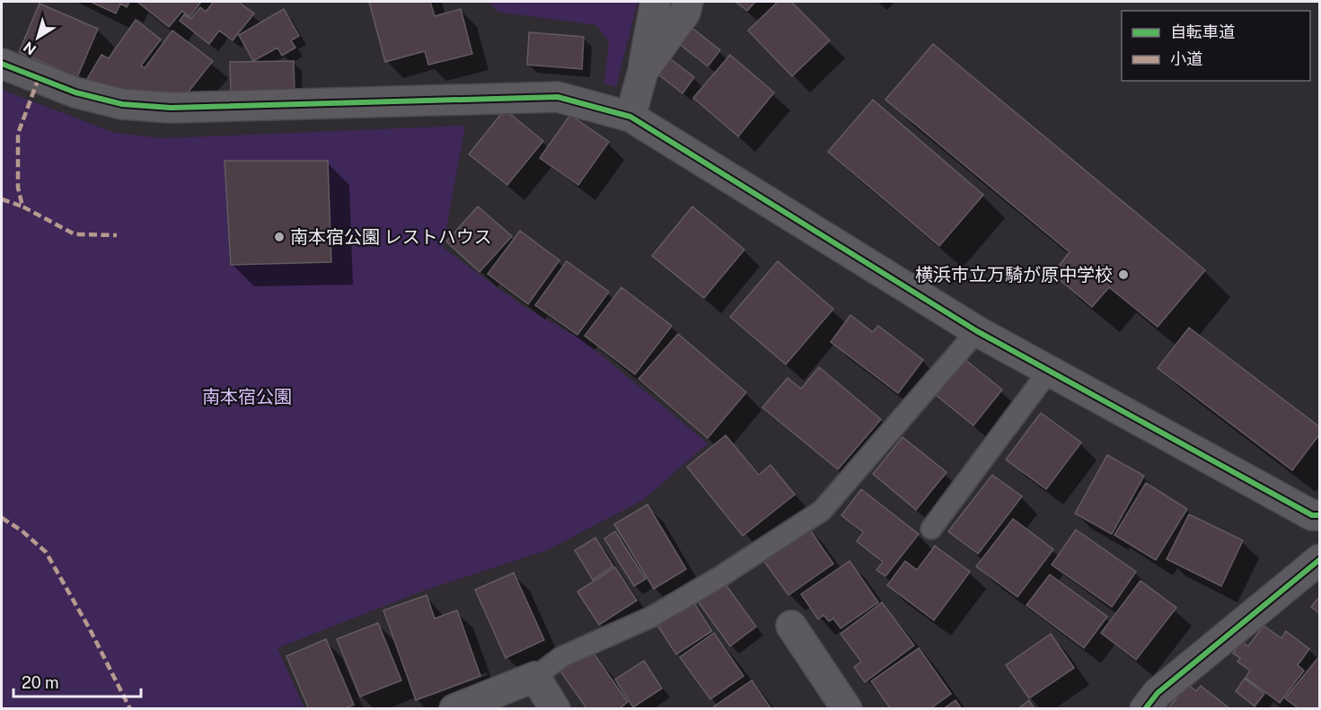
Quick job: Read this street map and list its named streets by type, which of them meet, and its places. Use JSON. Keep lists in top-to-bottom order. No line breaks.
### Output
{"parks":["南本宿公園"],"places":["南本宿公園 レストハウス","横浜市立万騎が原中学校"],"legend":["自転車道","小道"],"scale_bar":"20 m","north":"bottom left"}
